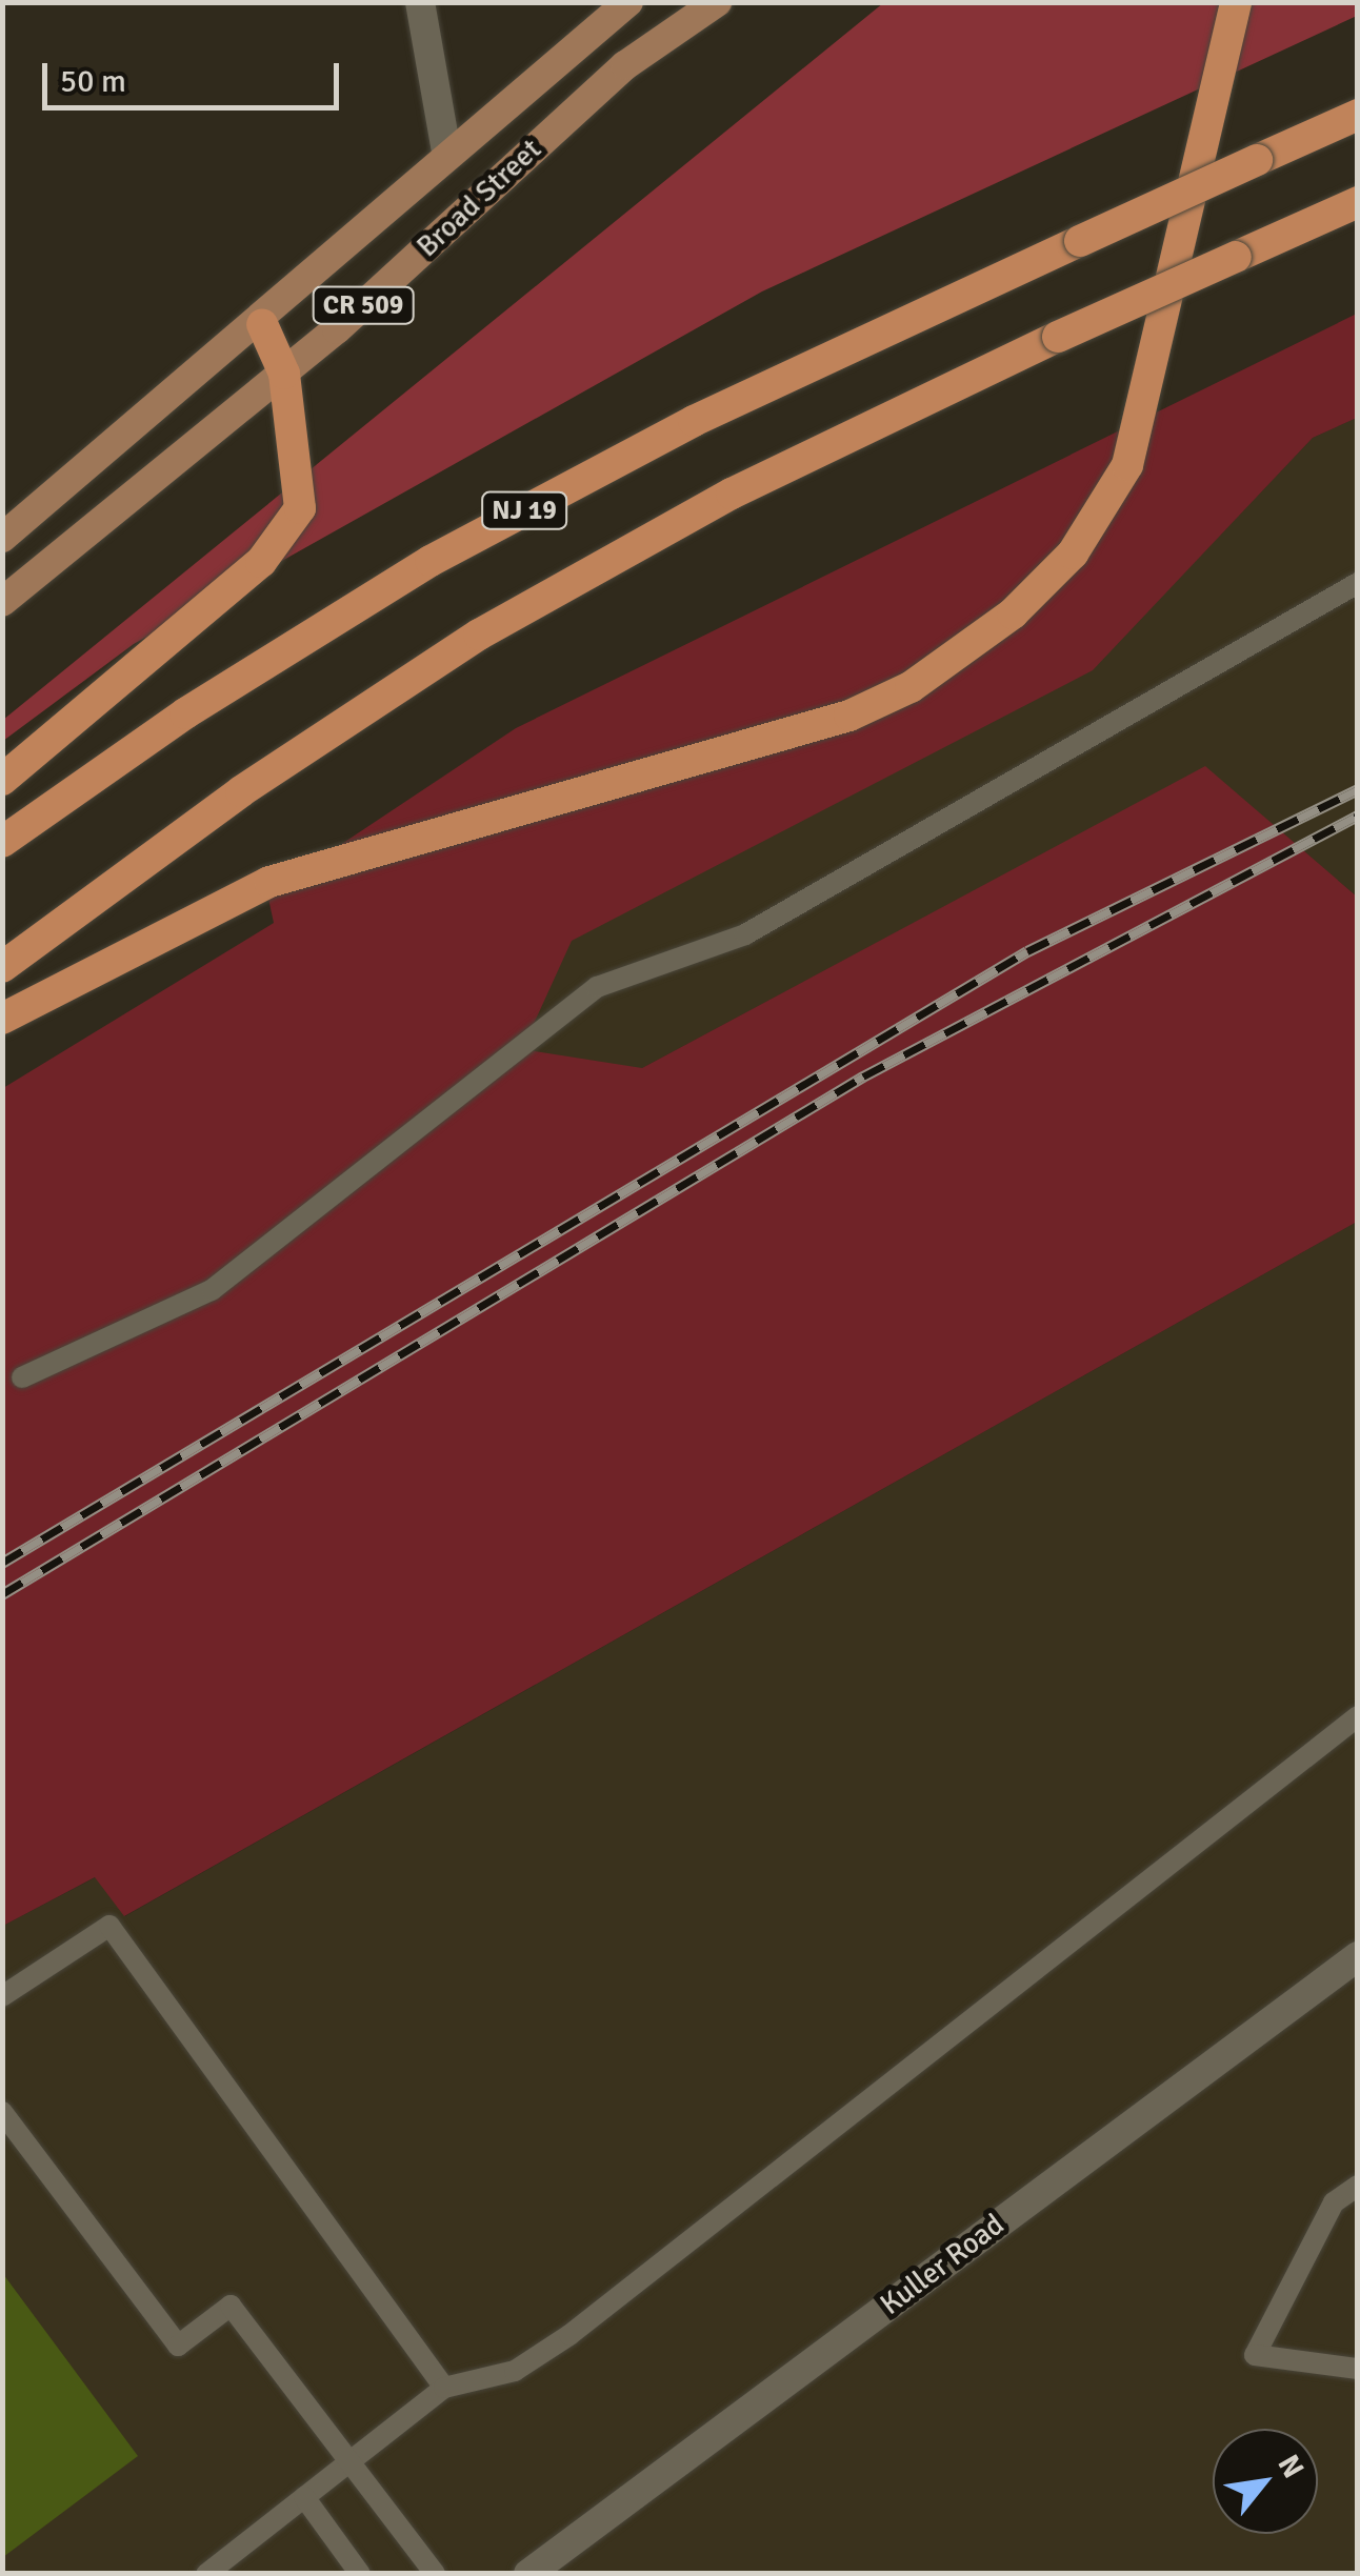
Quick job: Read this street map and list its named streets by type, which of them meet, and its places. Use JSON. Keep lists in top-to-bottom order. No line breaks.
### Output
{"streets":{"highway":["NJ 19"],"main road":["Broad Street","CR 509"],"street":["Kuller Road"]},"scale_bar":"50 m","north":"top right"}
